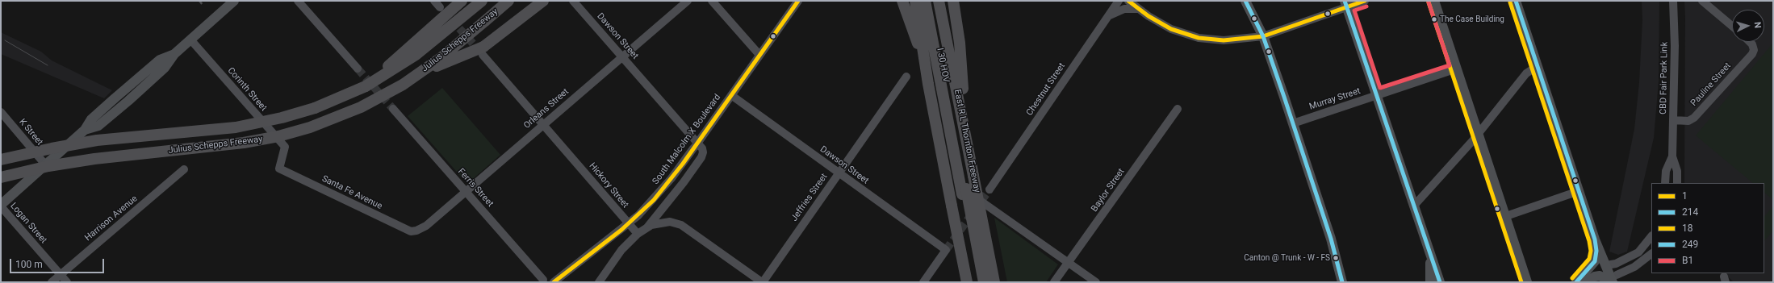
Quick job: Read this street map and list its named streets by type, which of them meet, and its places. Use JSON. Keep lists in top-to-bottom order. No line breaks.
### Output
{"streets":{"highway":["Julius Schepps Freeway","I 30 HOV","East R L Thornton Freeway"],"street":["Dawson Street","CBD Fair Park Link","Pauline Street","Corinth Street","Chestnut Street","Murray Street","Orleans Street","K Street","South Malcolm X Boulevard","Hickory Street","Ferris Street","Baylor Street","Santa Fe Avenue","Jeffries Street","Harrison Avenue","Logan Street"]},"crossings":[["Dawson Street","Orleans Street"],["Dawson Street","South Malcolm X Boulevard"],["Dawson Street","Jeffries Street"],["CBD Fair Park Link","Pauline Street"],["Corinth Street","Santa Fe Avenue"],["Orleans Street","Hickory Street"],["Orleans Street","Ferris Street"],["Orleans Street","Santa Fe Avenue"],["Harrison Avenue","Logan Street"]],"places":["The Case Building","Canton @ Trunk - W - FS"],"lines":["transit line 1","transit line 214","transit line 249","transit line 18","transit line B1"],"legend":["1","214","18","249","B1"],"scale_bar":"100 m","north":"right"}
